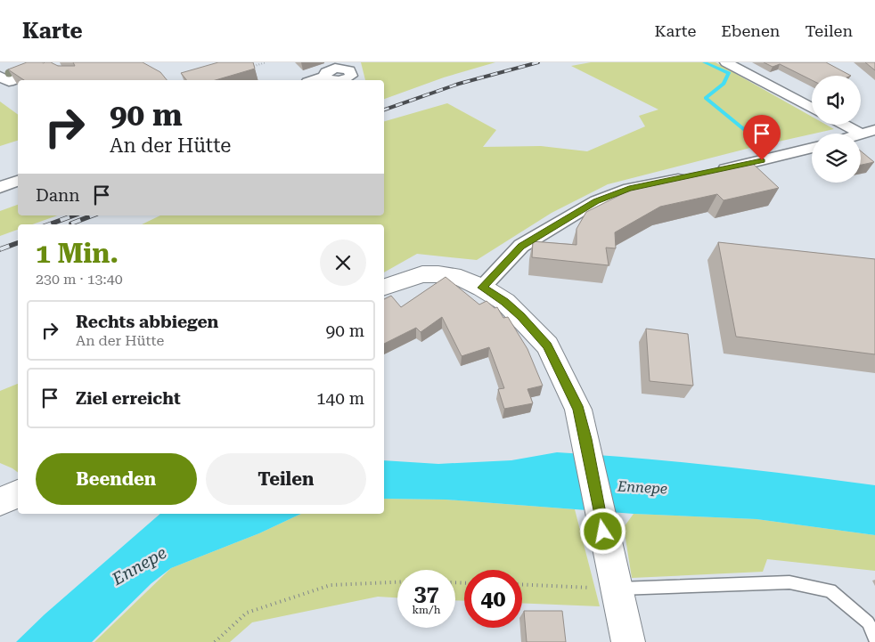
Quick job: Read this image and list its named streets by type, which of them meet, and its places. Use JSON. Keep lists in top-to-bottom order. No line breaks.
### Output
{"water":["Ennepe"],"page":{"header":"Karte","nav":["Karte","Ebenen","Teilen"],"turn":["90 m","An der Hütte"],"then":"Dann","heading":["1 Min.","230 m · 13:40"],"list":[{"name":"Rechts abbiegen","note":"An der Hütte","value":"90 m"},{"name":"Ziel erreicht","value":"140 m"}],"buttons":["Beenden","Teilen"],"speed":"37 km/h","limit":"40"}}
